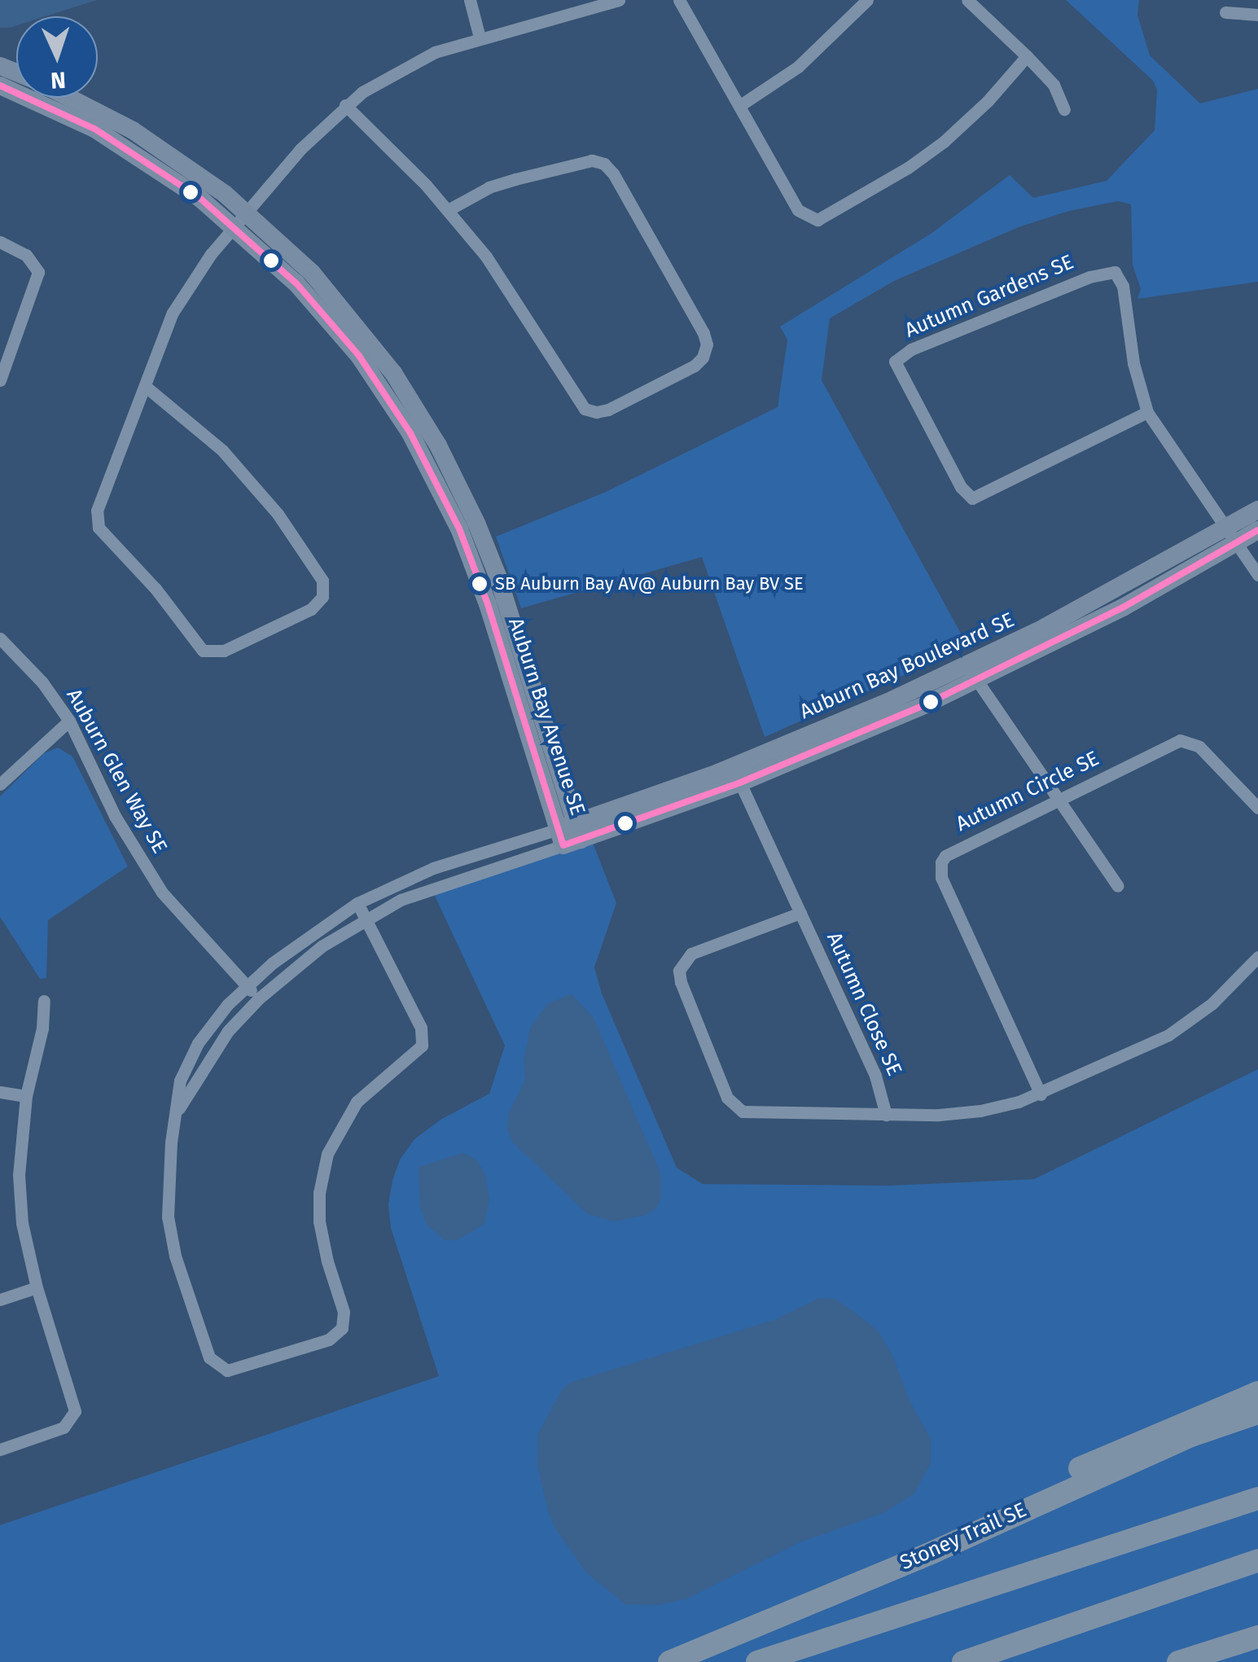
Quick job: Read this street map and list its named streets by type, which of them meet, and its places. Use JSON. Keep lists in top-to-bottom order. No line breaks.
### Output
{"streets":{"highway":["Stoney Trail SE"],"street":["Autumn Gardens SE","Auburn Bay Boulevard SE","Auburn Bay Avenue SE","Auburn Glen Way SE","Autumn Circle SE","Autumn Close SE"]},"crossings":[["Autumn Gardens SE","Auburn Bay Boulevard SE"],["Auburn Bay Boulevard SE","Auburn Bay Avenue SE"],["Auburn Bay Boulevard SE","Autumn Close SE"]],"places":["SB Auburn Bay AV@ Auburn Bay BV SE"],"north":"bottom"}
